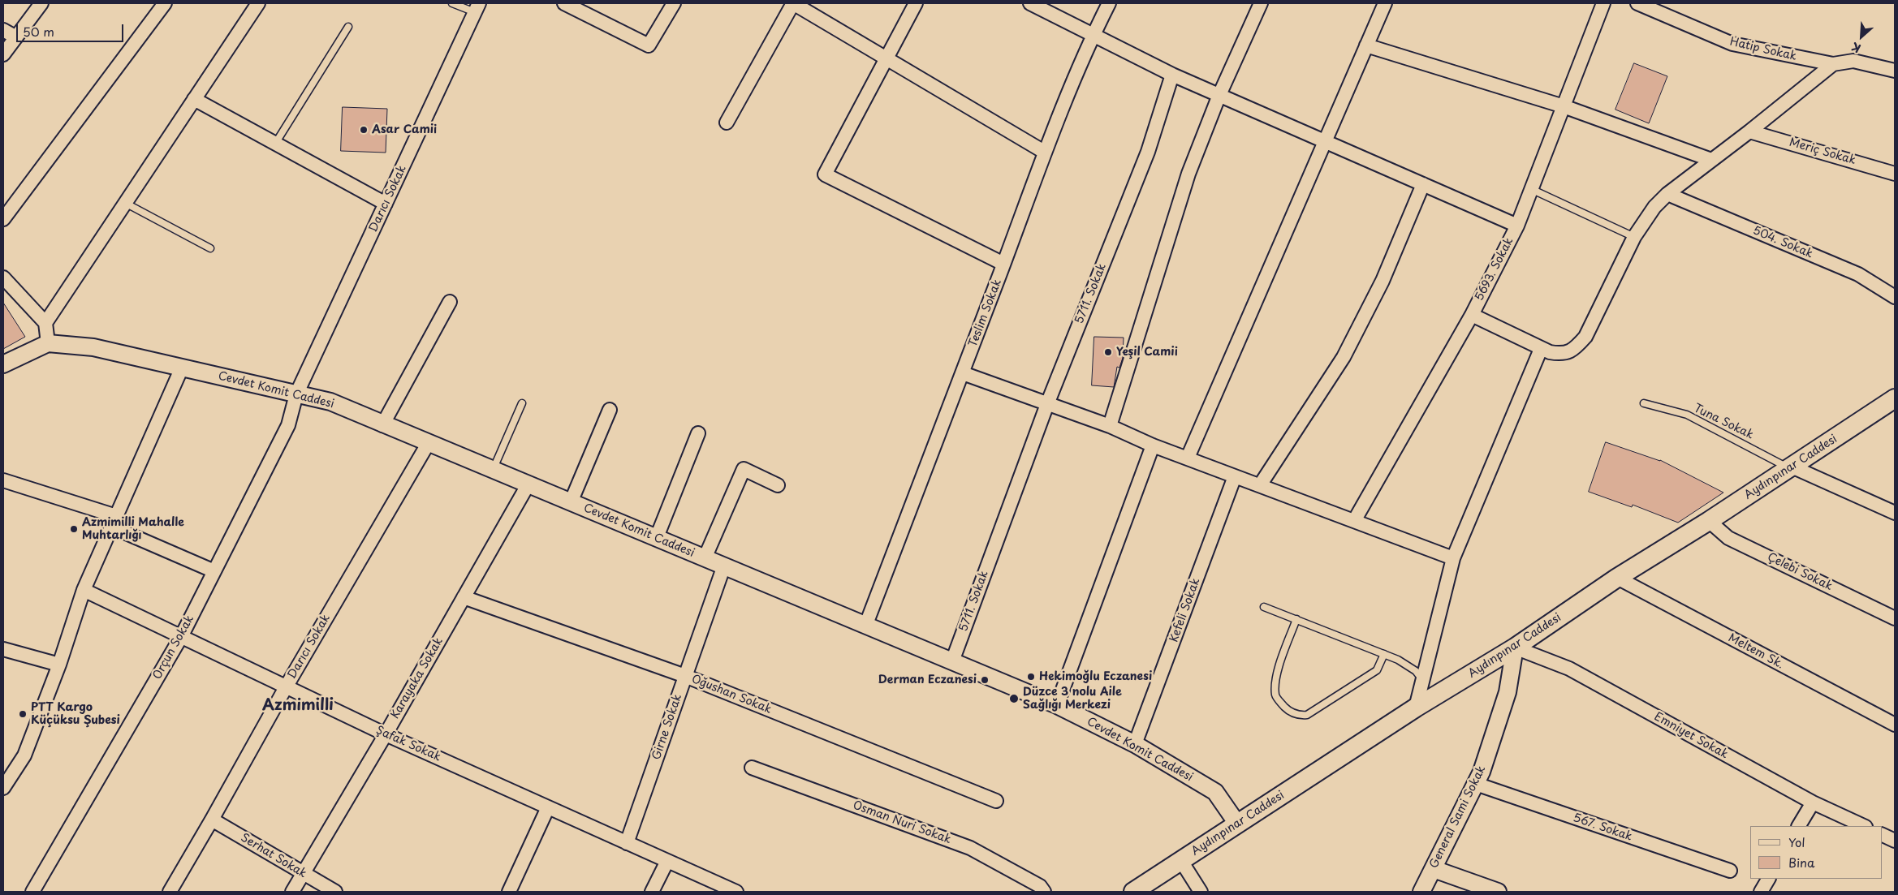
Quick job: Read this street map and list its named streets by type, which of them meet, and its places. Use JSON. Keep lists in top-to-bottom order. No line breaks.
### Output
{"streets":{"main road":["Aydınpınar Caddesi"],"street":["Hatip Sokak","Meriç Sokak","Darıcı Sokak","504. Sokak","5693. Sokak","5711. Sokak","Teslim Sokak","Cevdet Komit Caddesi","Çelebi Sokak","Kefeli Sokak","Orçun Sokak","Meltem Sk.","Karayaka Sokak","Oğushan Sokak","Girne Sokak","Emniyet Sokak","Şafak Sokak","General Sami Sokak","Osman Nuri Sokak","567. Sokak","Serhat Sokak"],"lane":["Tuna Sokak"]},"crossings":[["Darıcı Sokak","Cevdet Komit Caddesi"],["Darıcı Sokak","Orçun Sokak"],["Darıcı Sokak","Şafak Sokak"],["Darıcı Sokak","Serhat Sokak"],["5711. Sokak","Cevdet Komit Caddesi"],["Teslim Sokak","Cevdet Komit Caddesi"],["Cevdet Komit Caddesi","Aydınpınar Caddesi"],["Cevdet Komit Caddesi","Kefeli Sokak"],["Cevdet Komit Caddesi","Orçun Sokak"],["Cevdet Komit Caddesi","Karayaka Sokak"],["Cevdet Komit Caddesi","Girne Sokak"],["Tuna Sokak","Aydınpınar Caddesi"],["Aydınpınar Caddesi","Çelebi Sokak"],["Aydınpınar Caddesi","Meltem Sk."],["Aydınpınar Caddesi","Emniyet Sokak"],["Aydınpınar Caddesi","General Sami Sokak"],["Orçun Sokak","Şafak Sokak"],["Karayaka Sokak","Oğushan Sokak"],["Karayaka Sokak","Şafak Sokak"],["Karayaka Sokak","Serhat Sokak"],["Oğushan Sokak","Girne Sokak"],["Girne Sokak","Şafak Sokak"],["Emniyet Sokak","General Sami Sokak"],["General Sami Sokak","567. Sokak"]],"districts":["Azmimilli"],"places":["Asar Camii","Yeşil Camii","Azmimilli Mahalle Muhtarlığı","Hekimoğlu Eczanesi","Derman Eczanesi","Düzce 3 nolu Aile Sağlığı Merkezi","PTT Kargo Küçüksu Şubesi"],"legend":["Yol","Bina"],"scale_bar":"50 m","north":"bottom left"}
